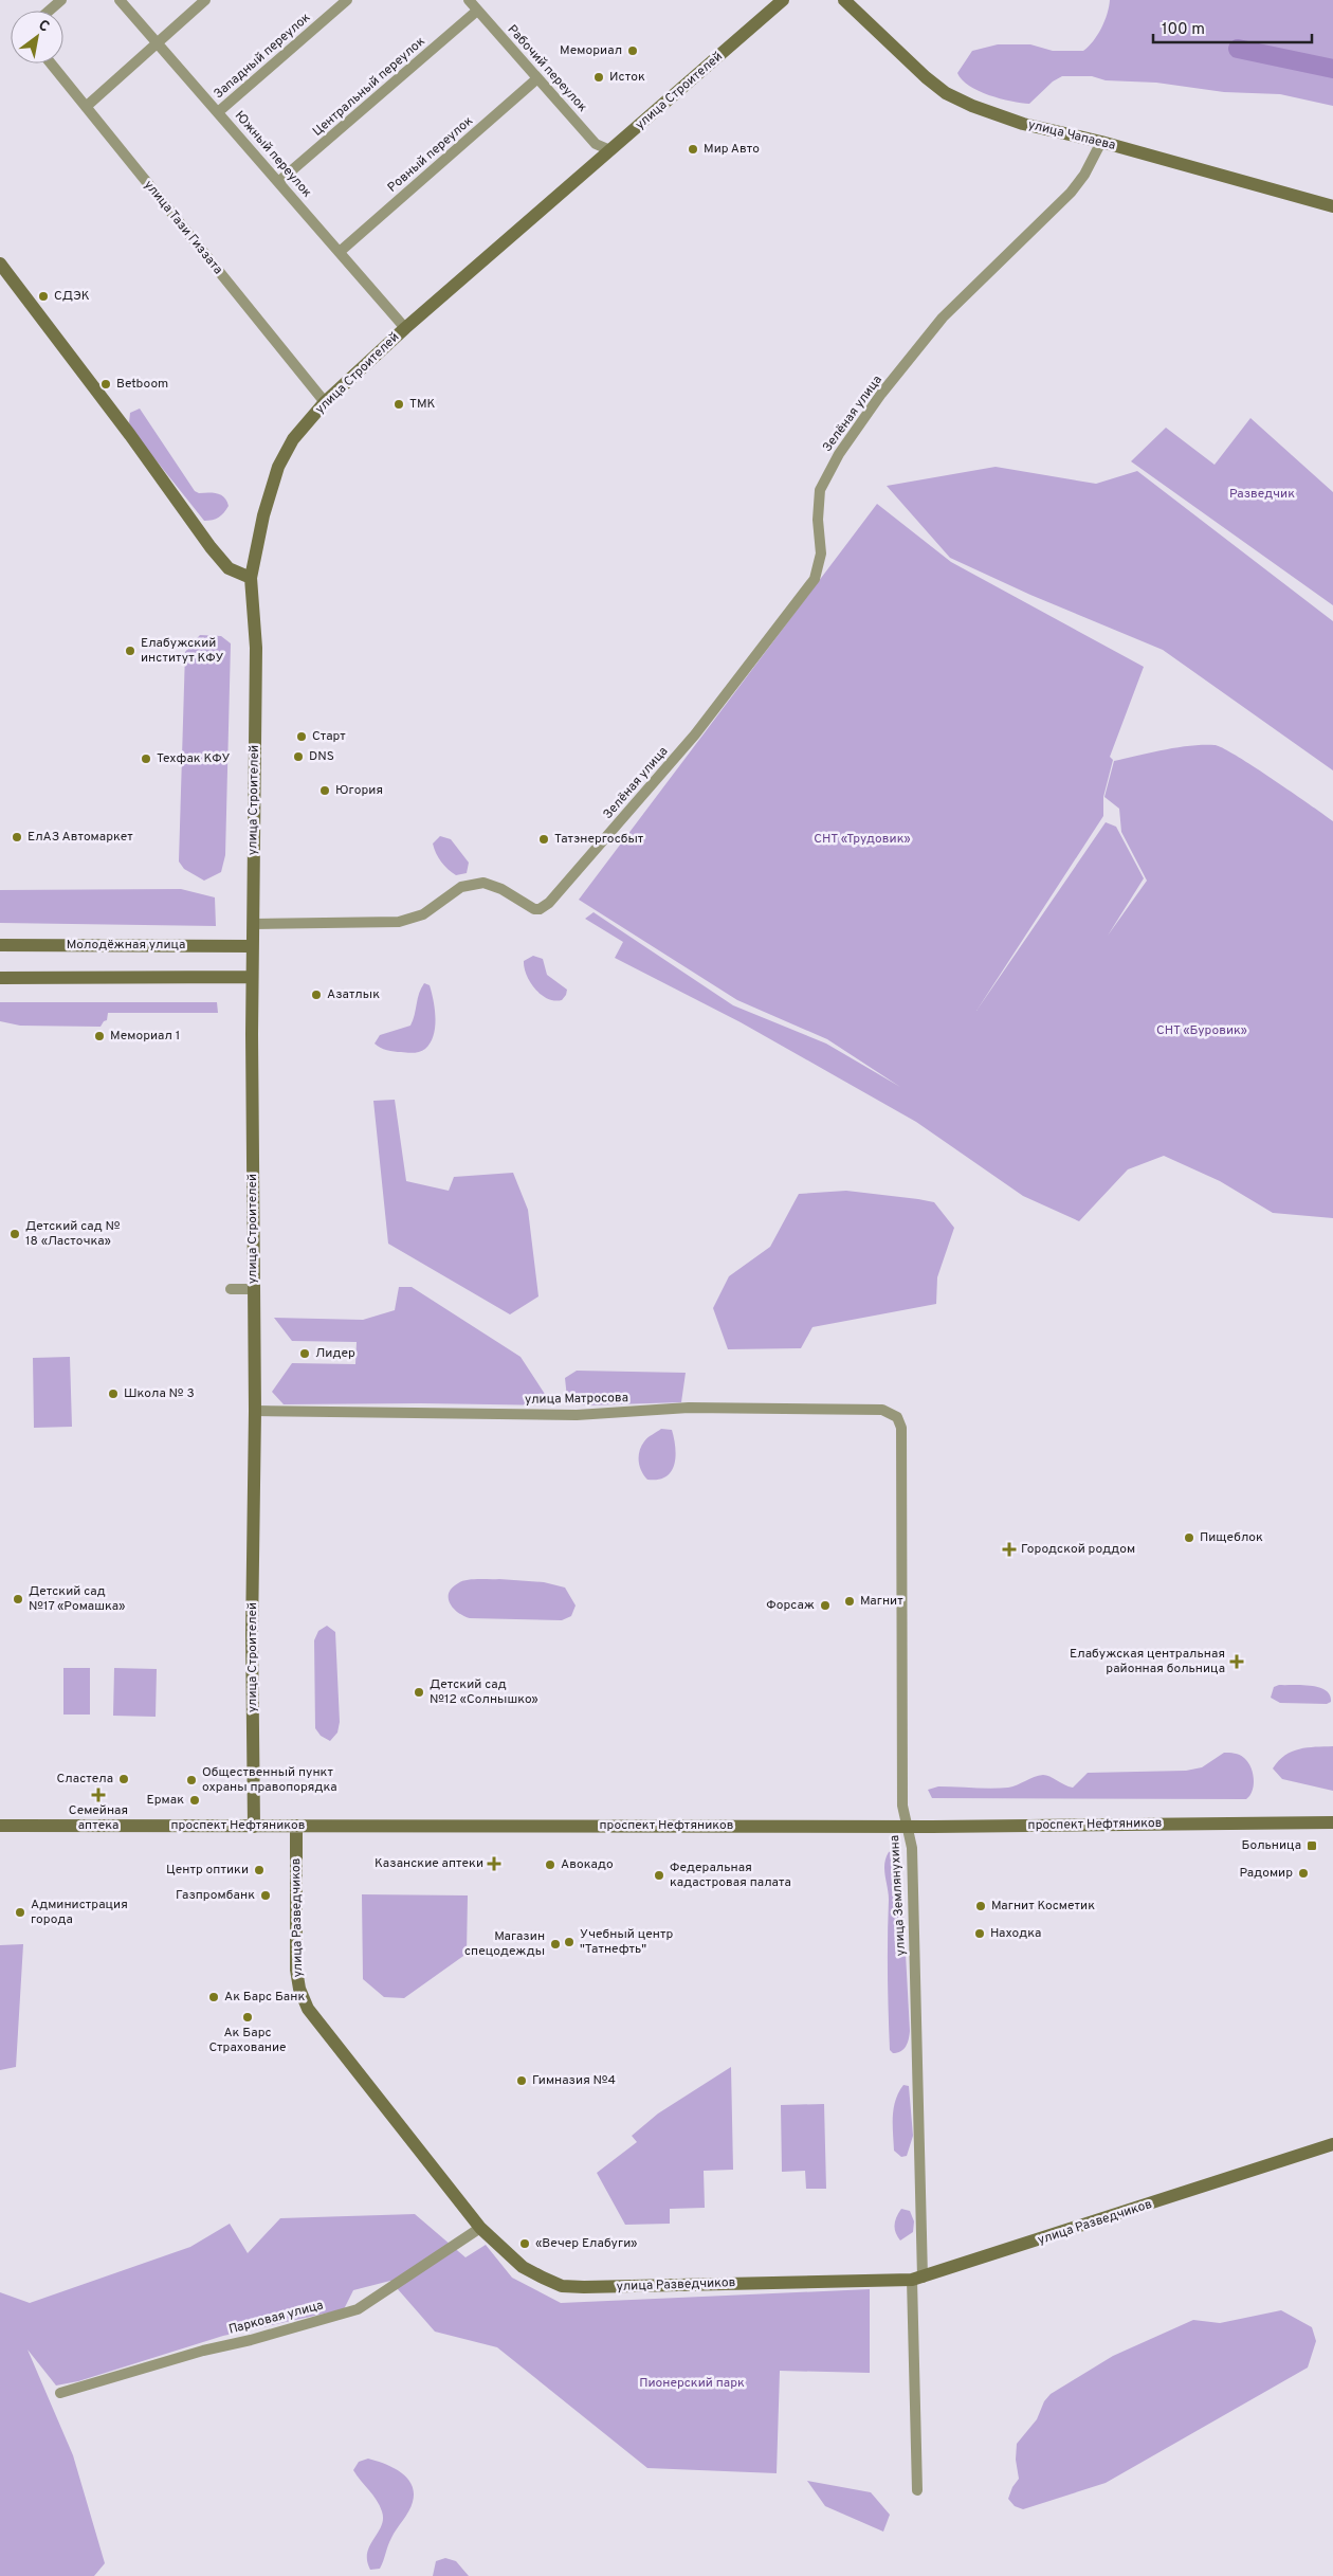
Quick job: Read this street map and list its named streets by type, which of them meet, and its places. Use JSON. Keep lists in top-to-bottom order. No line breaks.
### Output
{"streets":{"street":["Западный переулок","Рабочий переулок","Центральный переулок","улица Строителей","улица Чапаева","Южный переулок","Ровный переулок","улица Тази Гиззата","Зелёная улица","Молодёжная улица","улица Матросова","проспект Нефтяников","улица Землянухина","улица Разведчиков","Парковая улица"]},"crossings":[["Западный переулок","Южный переулок"],["Рабочий переулок","Центральный переулок"],["Рабочий переулок","улица Строителей"],["Рабочий переулок","Ровный переулок"],["Центральный переулок","Южный переулок"],["улица Строителей","Южный переулок"],["улица Строителей","улица Тази Гиззата"],["улица Строителей","Зелёная улица"],["улица Строителей","Молодёжная улица"],["улица Строителей","улица Матросова"],["улица Строителей","проспект Нефтяников"],["улица Чапаева","Зелёная улица"],["Южный переулок","Ровный переулок"],["улица Матросова","улица Землянухина"],["проспект Нефтяников","улица Землянухина"],["проспект Нефтяников","улица Разведчиков"],["улица Землянухина","улица Разведчиков"],["улица Разведчиков","Парковая улица"]],"parks":["Разведчик","СНТ «Трудовик»","СНТ «Буровик»","Пионерский парк"],"places":{"other":["Мемориал","Исток","Мир Авто","СДЭК","Betboom","ТМК","Елабужский институт КФУ","Старт","DNS","Техфак КФУ","Югория","ЕлАЗ Автомаркет","Татэнергосбыт","Азатлык","Мемориал 1","Детский сад № 18 «Ласточка»","Лидер","Школа № 3","Пищеблок","Детский сад №17 «Ромашка»","Магнит","Форсаж","Детский сад №12 «Солнышко»","Сластела","Общественный пункт охраны правопорядка","Ермак","Авокадо","Центр оптики","Радомир","Федеральная кадастровая палата","Газпромбанк","Магнит Косметик","Администрация города","Находка","Учебный центр \"Татнефть\"","Магазин спецодежды","Ак Барс Банк","Ак Барс Страхование","Гимназия №4","«Вечер Елабуги»"],"health":["Городской роддом","Елабужская центральная районная больница","Семейная аптека","Казанские аптеки"],"transit":["Больница"]},"scale_bar":"100 m","north":"top right"}
